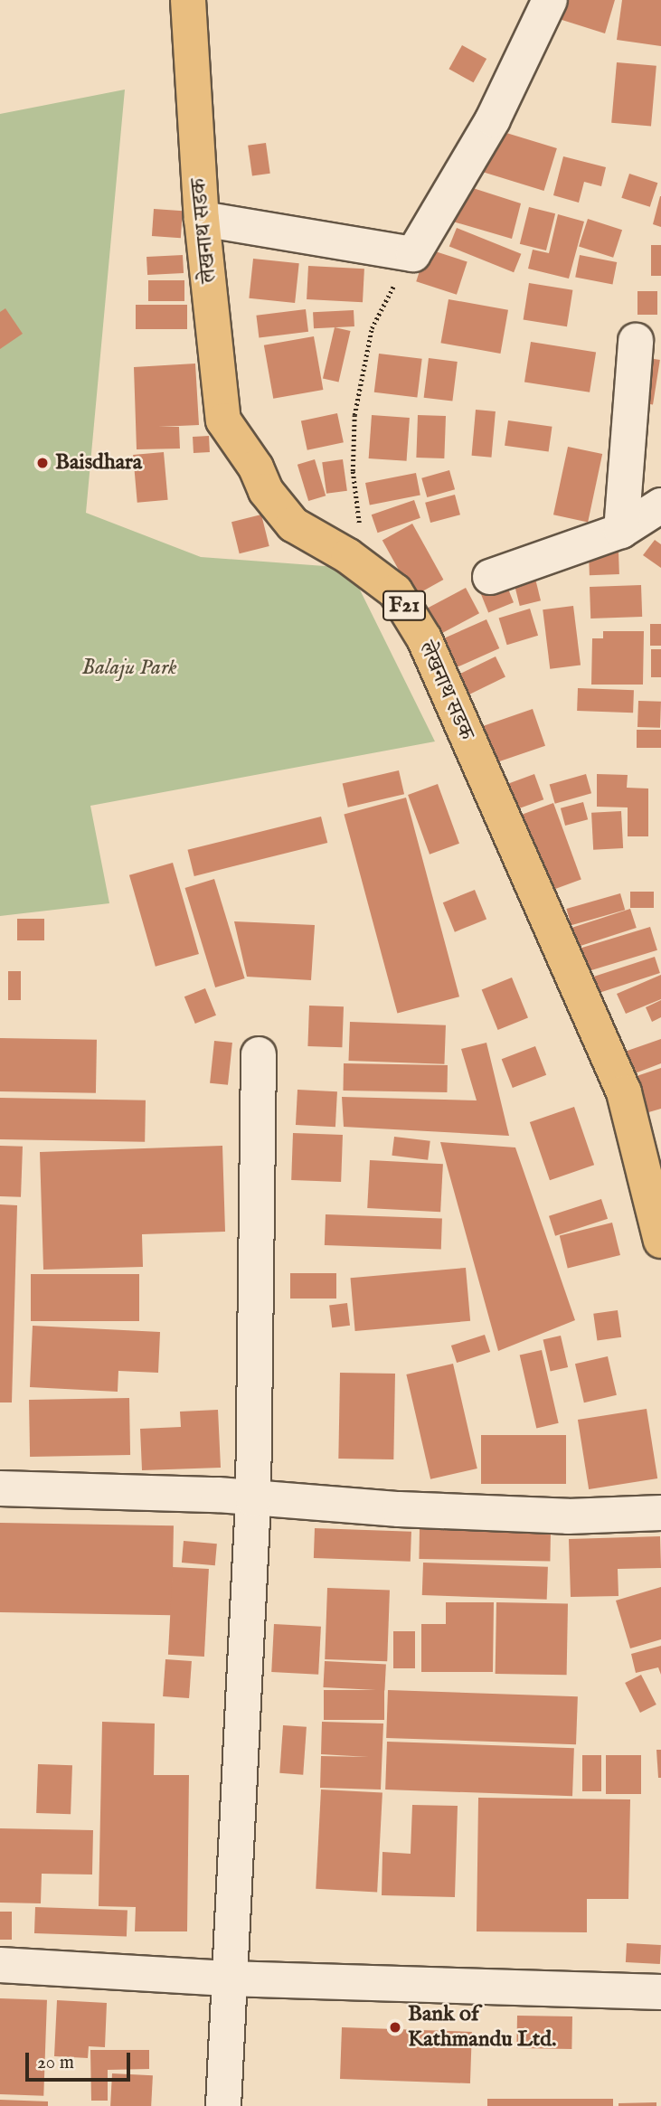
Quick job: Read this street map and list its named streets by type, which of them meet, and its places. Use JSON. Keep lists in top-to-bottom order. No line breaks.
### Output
{"streets":{"main road":["लेखनाथ सडक","F21"]},"parks":["Balaju Park"],"places":["Baisdhara","Bank of Kathmandu Ltd."],"scale_bar":"20 m"}
